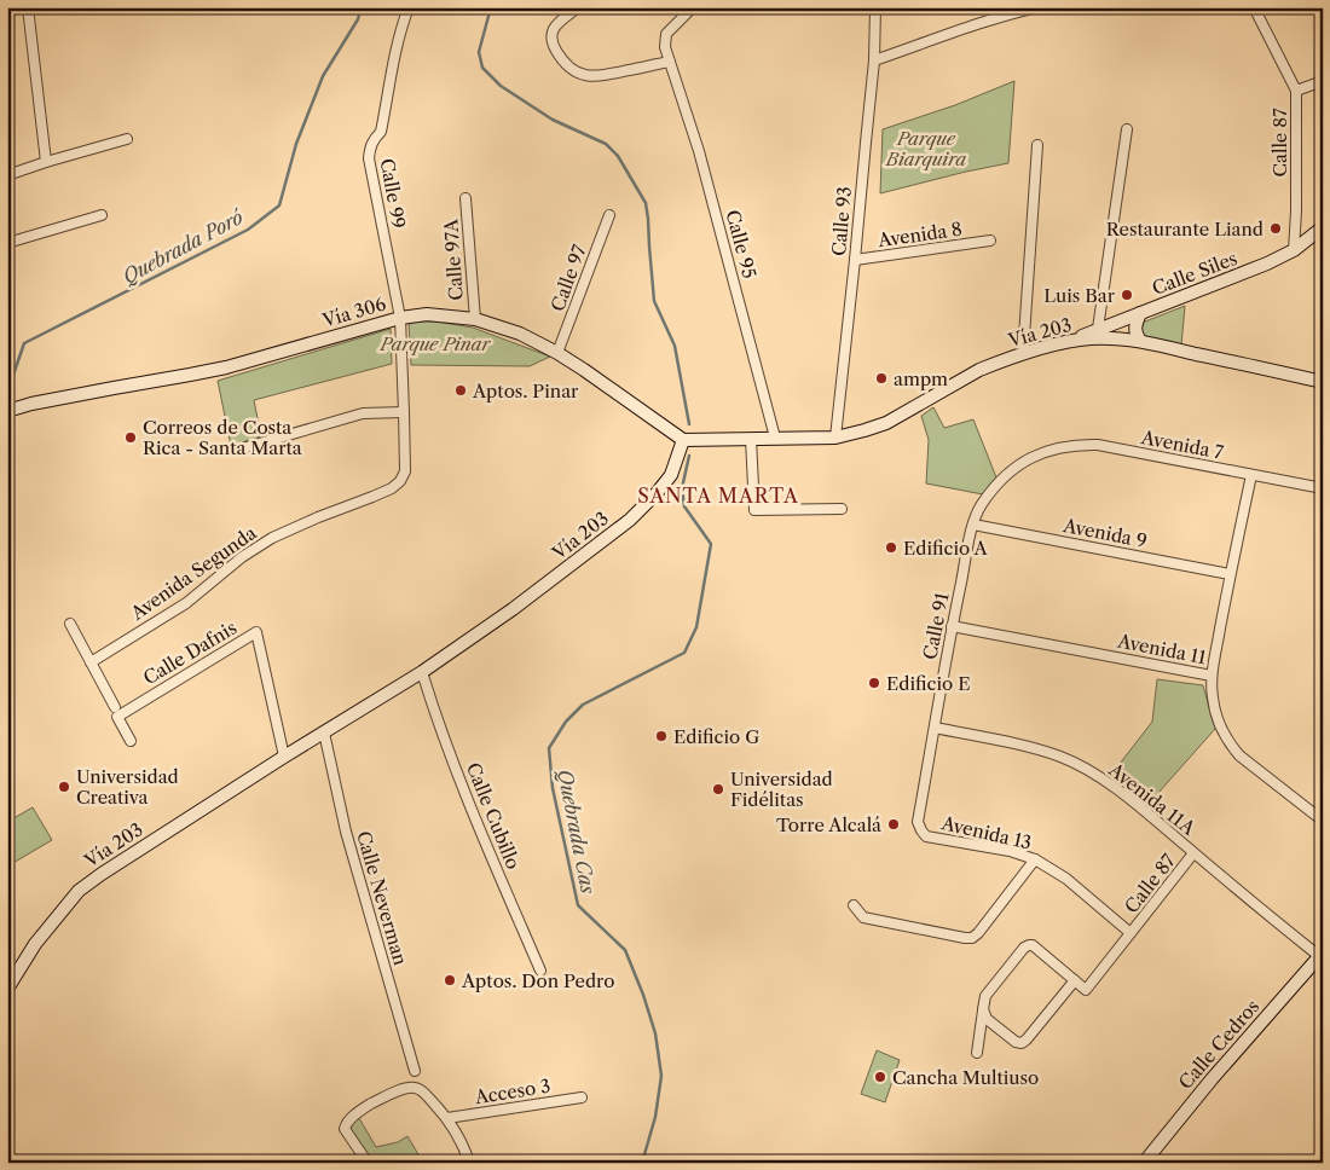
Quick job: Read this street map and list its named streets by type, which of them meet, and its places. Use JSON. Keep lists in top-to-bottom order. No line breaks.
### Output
{"streets":{"main road":["Calle Siles","Vía 306","Vía 203","Calle Cedros"],"street":["Calle 87","Calle 99","Calle 93","Avenida 8","Calle 95","Calle 97A","Calle 97","Avenida 7","Avenida 9","Avenida Segunda","Calle 91","Avenida 11","Calle Dafnis","Avenida 11A","Calle Cubillo","Avenida 13","Calle Neverman","Acceso 3"]},"crossings":[["Calle 87","Calle Siles"],["Calle 87","Avenida 11A"],["Calle 87","Avenida 13"],["Calle 99","Vía 306"],["Calle 99","Avenida Segunda"],["Calle 93","Avenida 8"],["Calle 93","Vía 203"],["Calle 95","Vía 203"],["Calle 97A","Vía 306"],["Calle Siles","Vía 203"],["Calle 97","Vía 306"],["Vía 306","Vía 203"],["Vía 306","Avenida Segunda"],["Vía 203","Calle Dafnis"],["Vía 203","Calle Cubillo"],["Vía 203","Calle Neverman"],["Avenida 7","Calle 91"],["Avenida 9","Calle 91"],["Calle 91","Avenida 11"],["Calle 91","Avenida 11A"],["Calle 91","Avenida 13"],["Avenida 11A","Calle Cedros"]],"districts":["SANTA MARTA"],"water":["Quebrada Poró","Quebrada Cas"],"parks":["Parque Biarquira","Parque Pinar"],"places":["Restaurante Liand","Luis Bar","ampm","Aptos. Pinar","Correos de Costa Rica - Santa Marta","Edificio A","Edificio E","Edificio G","Universidad Creativa","Universidad Fidélitas","Torre Alcalá","Aptos. Don Pedro","Cancha Multiuso"]}
